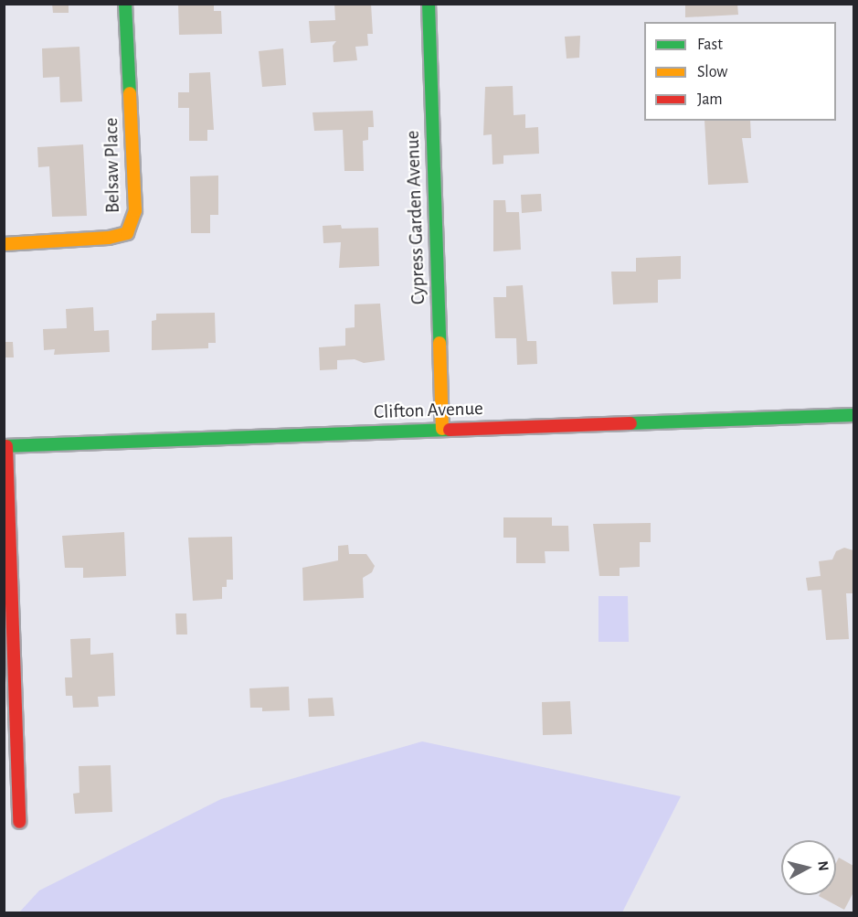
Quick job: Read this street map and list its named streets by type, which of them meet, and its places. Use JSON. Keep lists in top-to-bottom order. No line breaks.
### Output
{"streets":{"street":["Belsaw Place","Cypress Garden Avenue","Clifton Avenue"]},"crossings":[["Cypress Garden Avenue","Clifton Avenue"]],"legend":["Fast","Slow","Jam"],"north":"right"}
